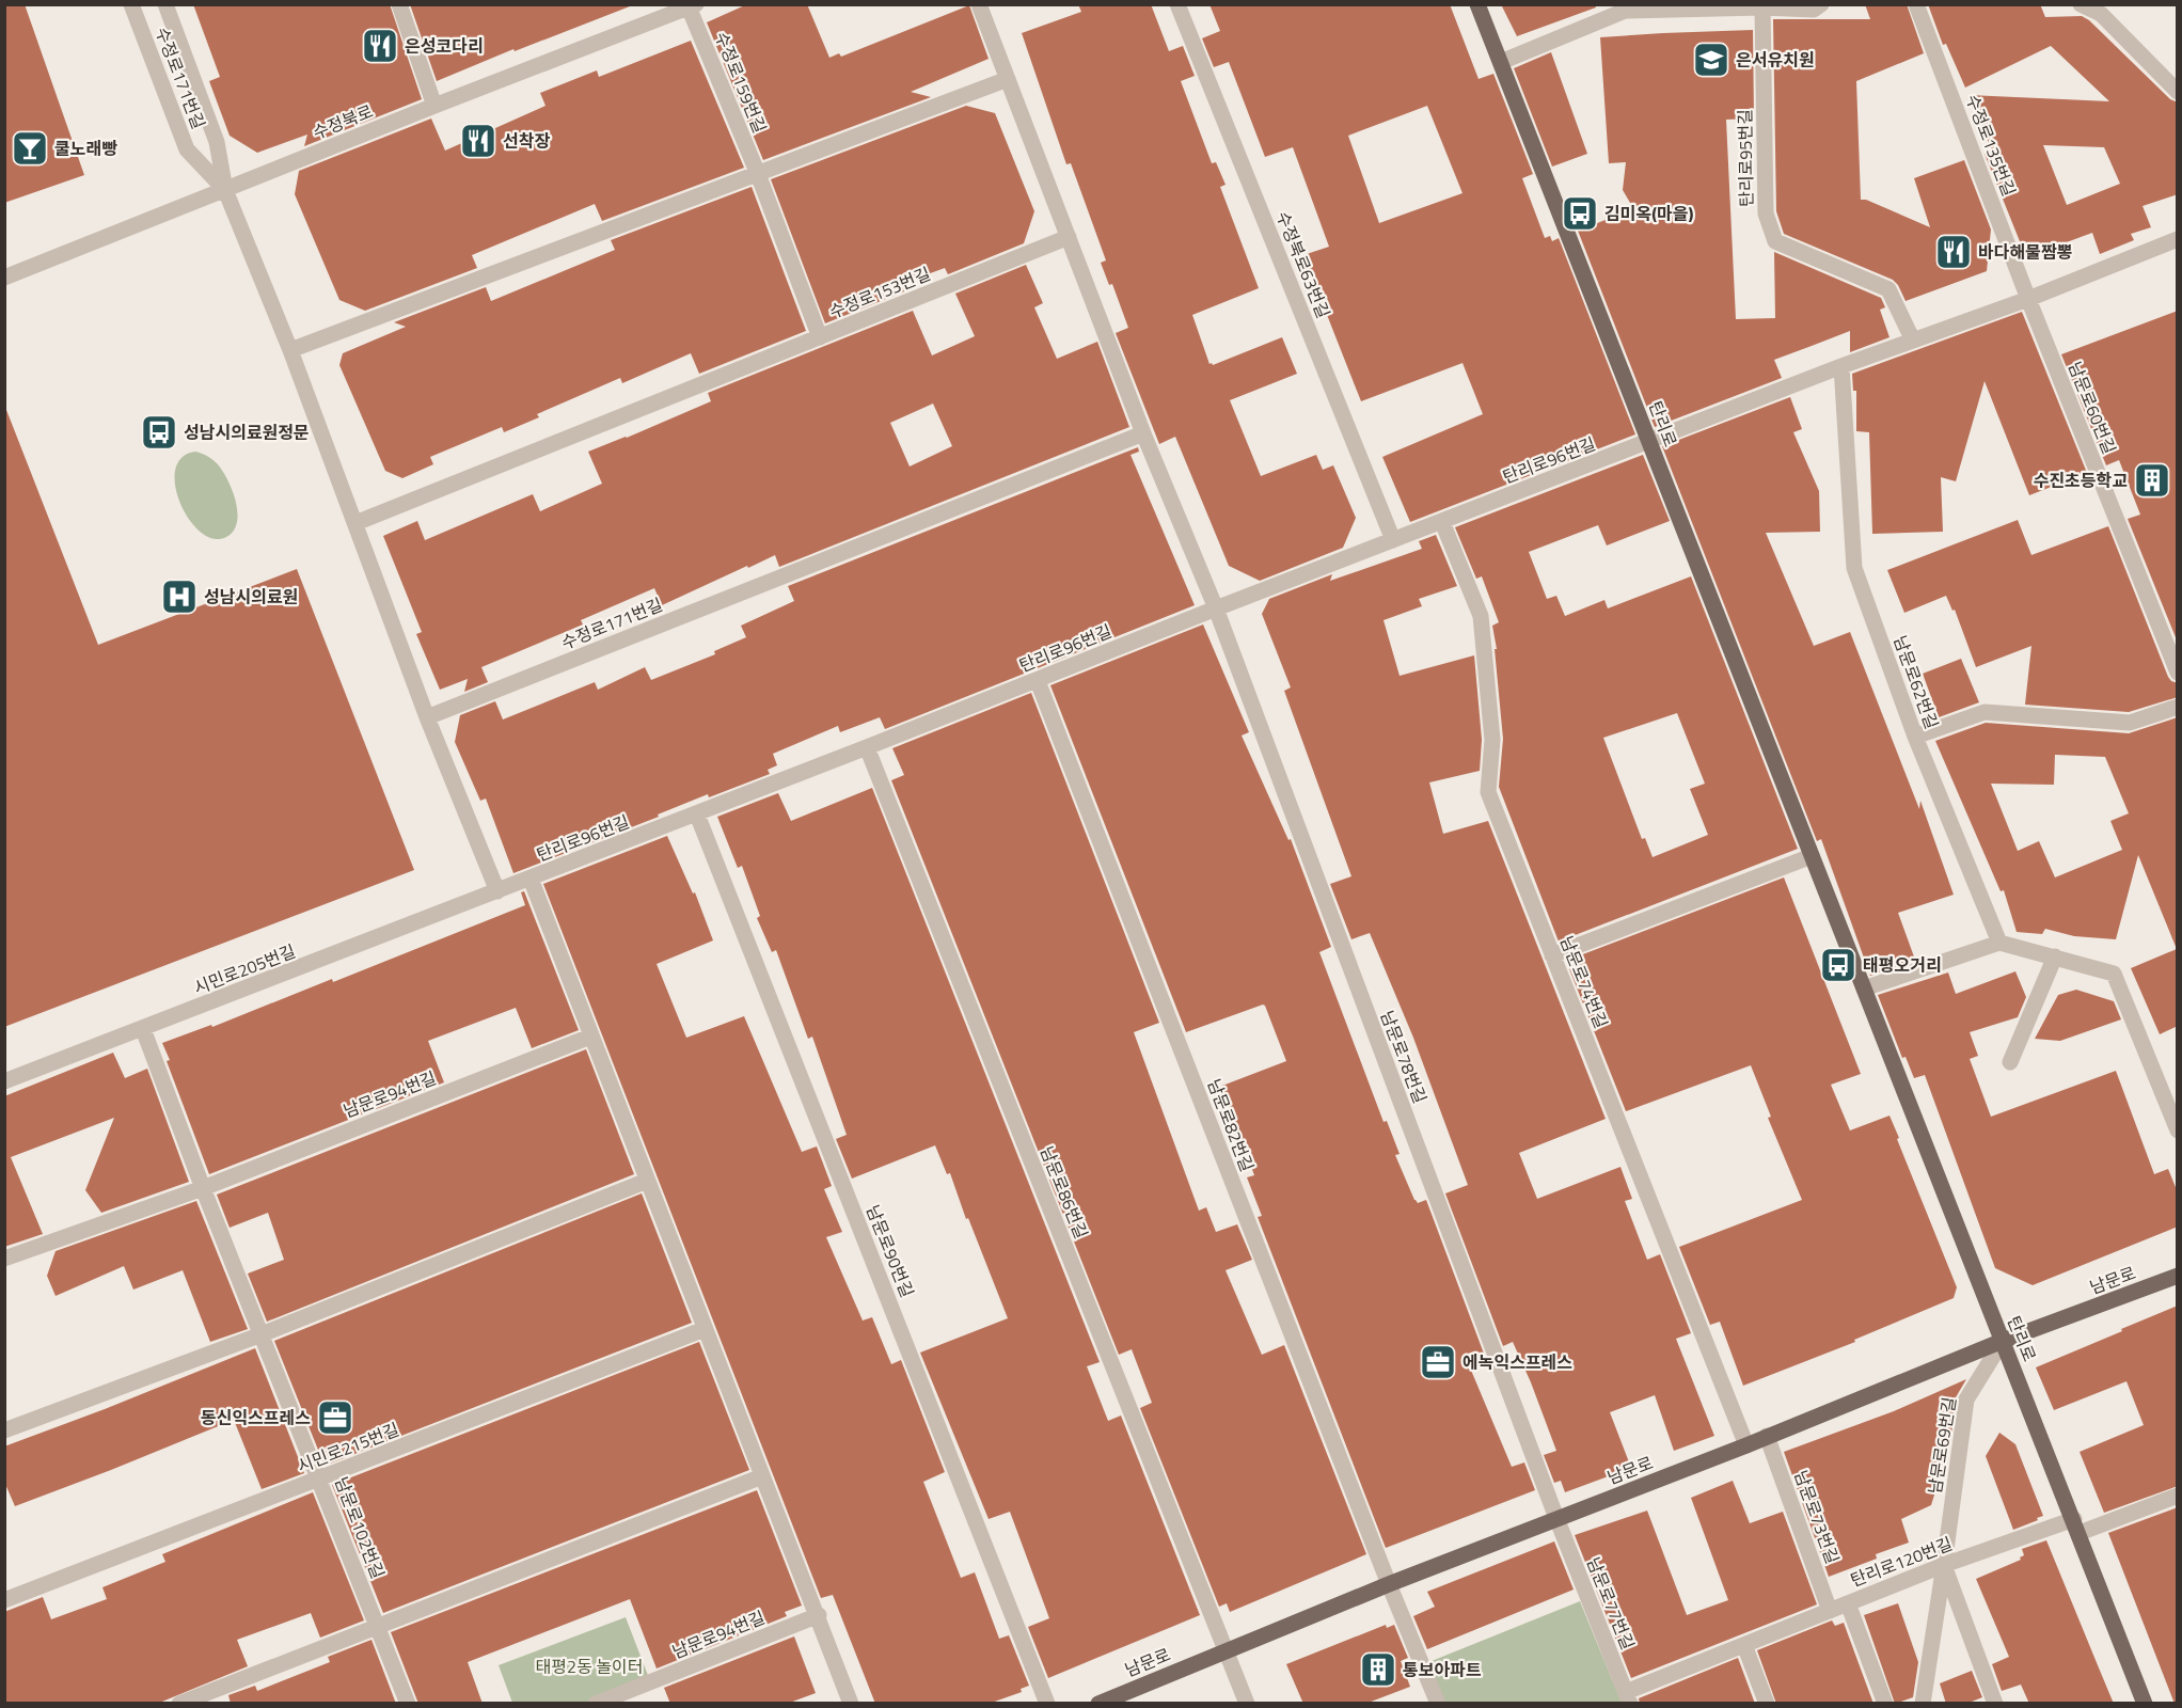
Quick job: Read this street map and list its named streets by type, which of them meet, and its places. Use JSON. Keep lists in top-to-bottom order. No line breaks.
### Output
{"streets":{"main road":["탄리로","남문로"],"street":["수정로171번길","수정로159번길","수정북로","수정로135번길","탄리로95번길","수정북로63번길","수정로153번길","남문로60번길","탄리로96번길","남문로62번길","시민로205번길","남문로74번길","남문로78번길","남문로94번길","남문로82번길","남문로86번길","남문로90번길","남문로69번길","시민로215번길","남문로73번길","남문로102번길","탄리로120번길","남문로77번길"]},"crossings":[["수정로171번길","수정북로"],["수정로171번길","수정로153번길"],["수정로171번길","탄리로96번길"],["수정로171번길","시민로205번길"],["수정로159번길","수정북로"],["수정로159번길","수정로153번길"],["수정로135번길","남문로60번길"],["수정북로63번길","탄리로96번길"],["탄리로","탄리로96번길"],["탄리로","남문로"],["탄리로","남문로69번길"],["탄리로","탄리로120번길"],["탄리로96번길","시민로205번길"],["탄리로96번길","남문로74번길"],["탄리로96번길","남문로78번길"],["탄리로96번길","남문로82번길"],["탄리로96번길","남문로86번길"],["탄리로96번길","남문로90번길"],["시민로205번길","남문로102번길"],["남문로74번길","남문로"],["남문로78번길","남문로"],["남문로78번길","남문로77번길"],["남문로94번길","남문로102번길"],["남문로82번길","남문로"],["남문로86번길","남문로"],["남문로","남문로69번길"],["남문로","남문로73번길"],["남문로","남문로77번길"],["남문로69번길","탄리로120번길"],["시민로215번길","남문로102번길"],["남문로73번길","탄리로120번길"],["탄리로120번길","남문로77번길"]],"parks":["태평2동 놀이터"],"places":{"restaurant":["은성코다리","선착장","바다해물짬뽕"],"school or university":["은서유치원"],"bar":["쿨노래빵"],"bus stop":["김미옥(마을)","성남시의료원정문","태평오거리"],"building":["수진초등학교","통보아파트"],"hospital":["성남시의료원"],"office":["에녹익스프레스","동신익스프레스"]}}
